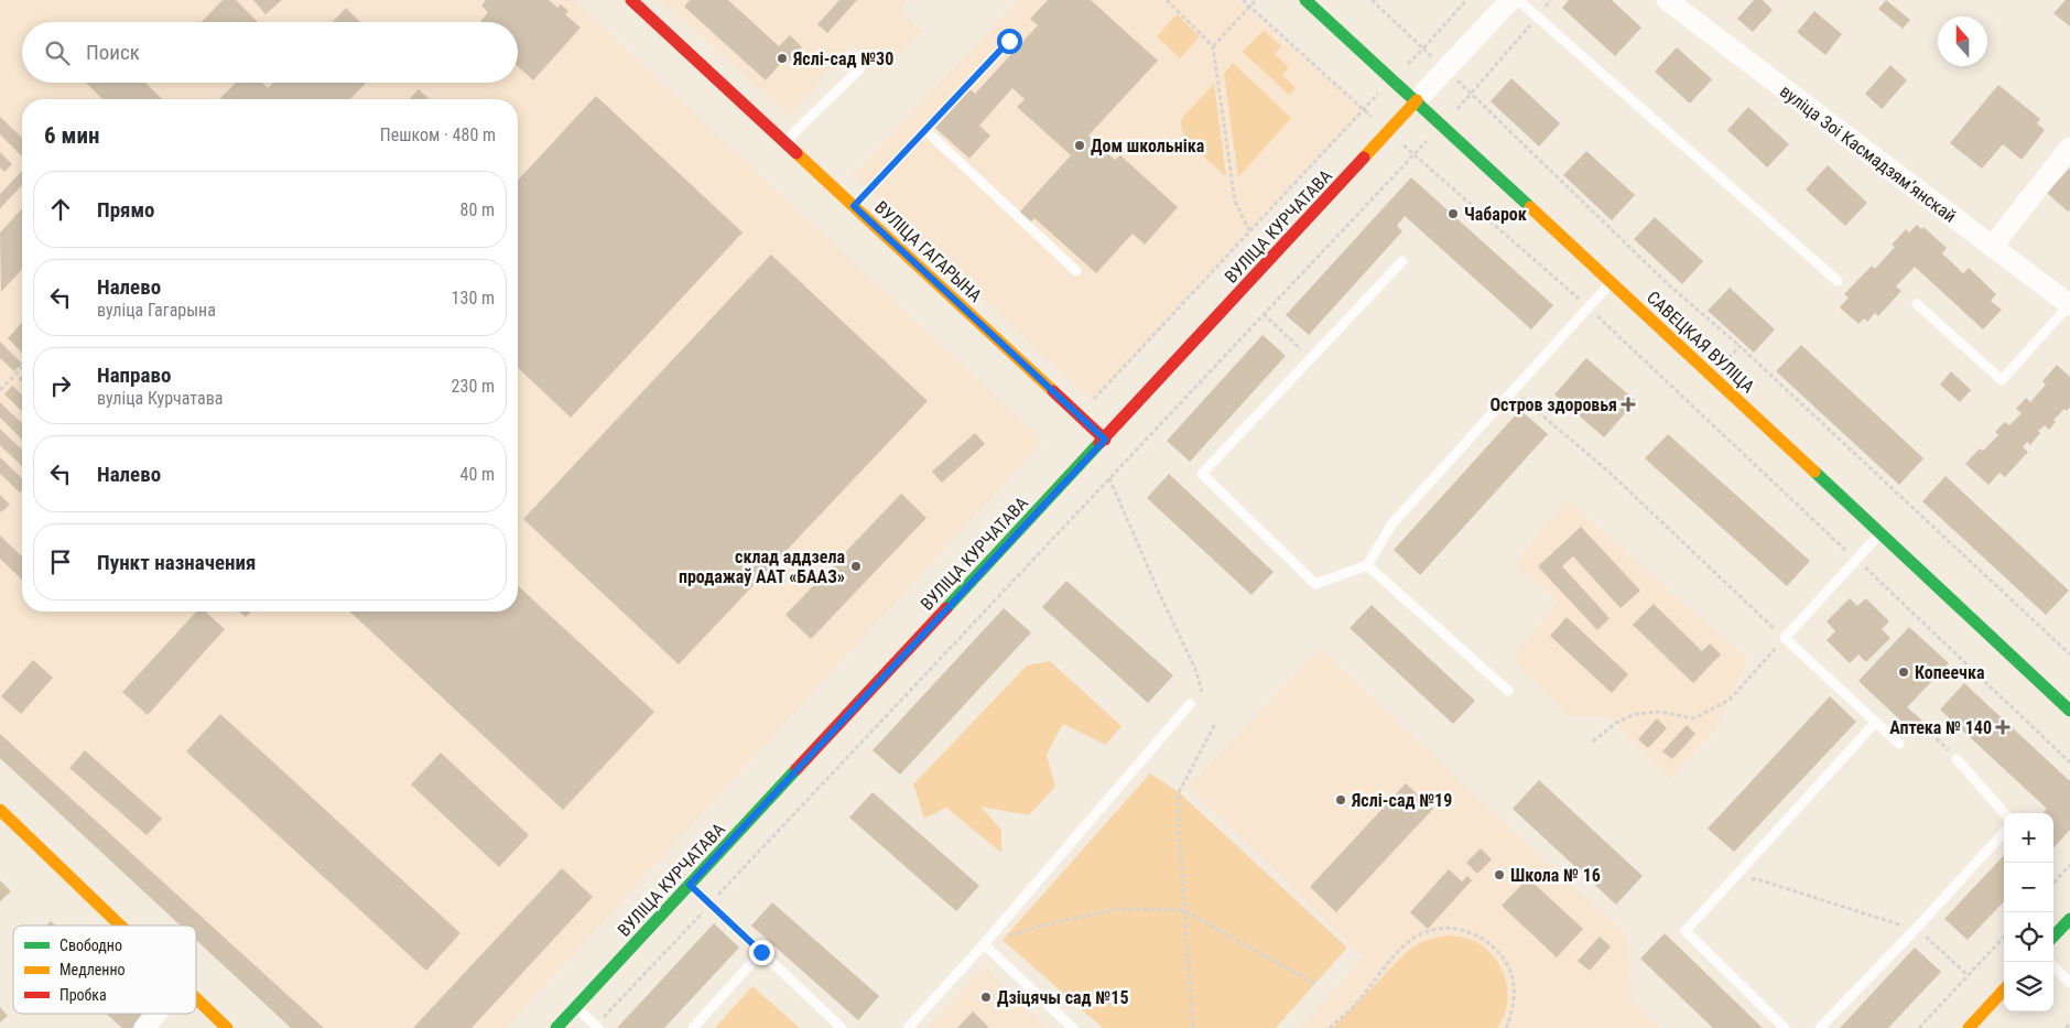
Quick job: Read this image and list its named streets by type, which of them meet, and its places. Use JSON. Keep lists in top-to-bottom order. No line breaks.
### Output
{"streets":{"street":["вуліца Зоі Касмадзямʼянскай","ВУЛІЦА КУРЧАТАВА","ВУЛІЦА ГАГАРЫНА","САВЕЦКАЯ ВУЛІЦА"]},"crossings":[["ВУЛІЦА КУРЧАТАВА","ВУЛІЦА ГАГАРЫНА"],["ВУЛІЦА КУРЧАТАВА","САВЕЦКАЯ ВУЛІЦА"]],"places":{"other":["Яслі-сад №30","Дом школьніка","Чабарок","склад аддзела продажаў ААТ «БААЗ»","Копеечка","Яслі-сад №19","Школа № 16","Дзіцячы сад №15"],"health":["Остров здоровья","Аптека № 140"]},"legend":["Свободно","Медленно","Пробка"],"north":"top","page":{"search":"Поиск","heading":["6 мин","Пешком · 480 m"],"list":[["Прямо","80 m"],["Налево","вуліца Гагарына","130 m"],["Направо","вуліца Курчатава","230 m"],["Налево","40 m"],"Пункт назначения"],"map_buttons":["+","−"]}}
